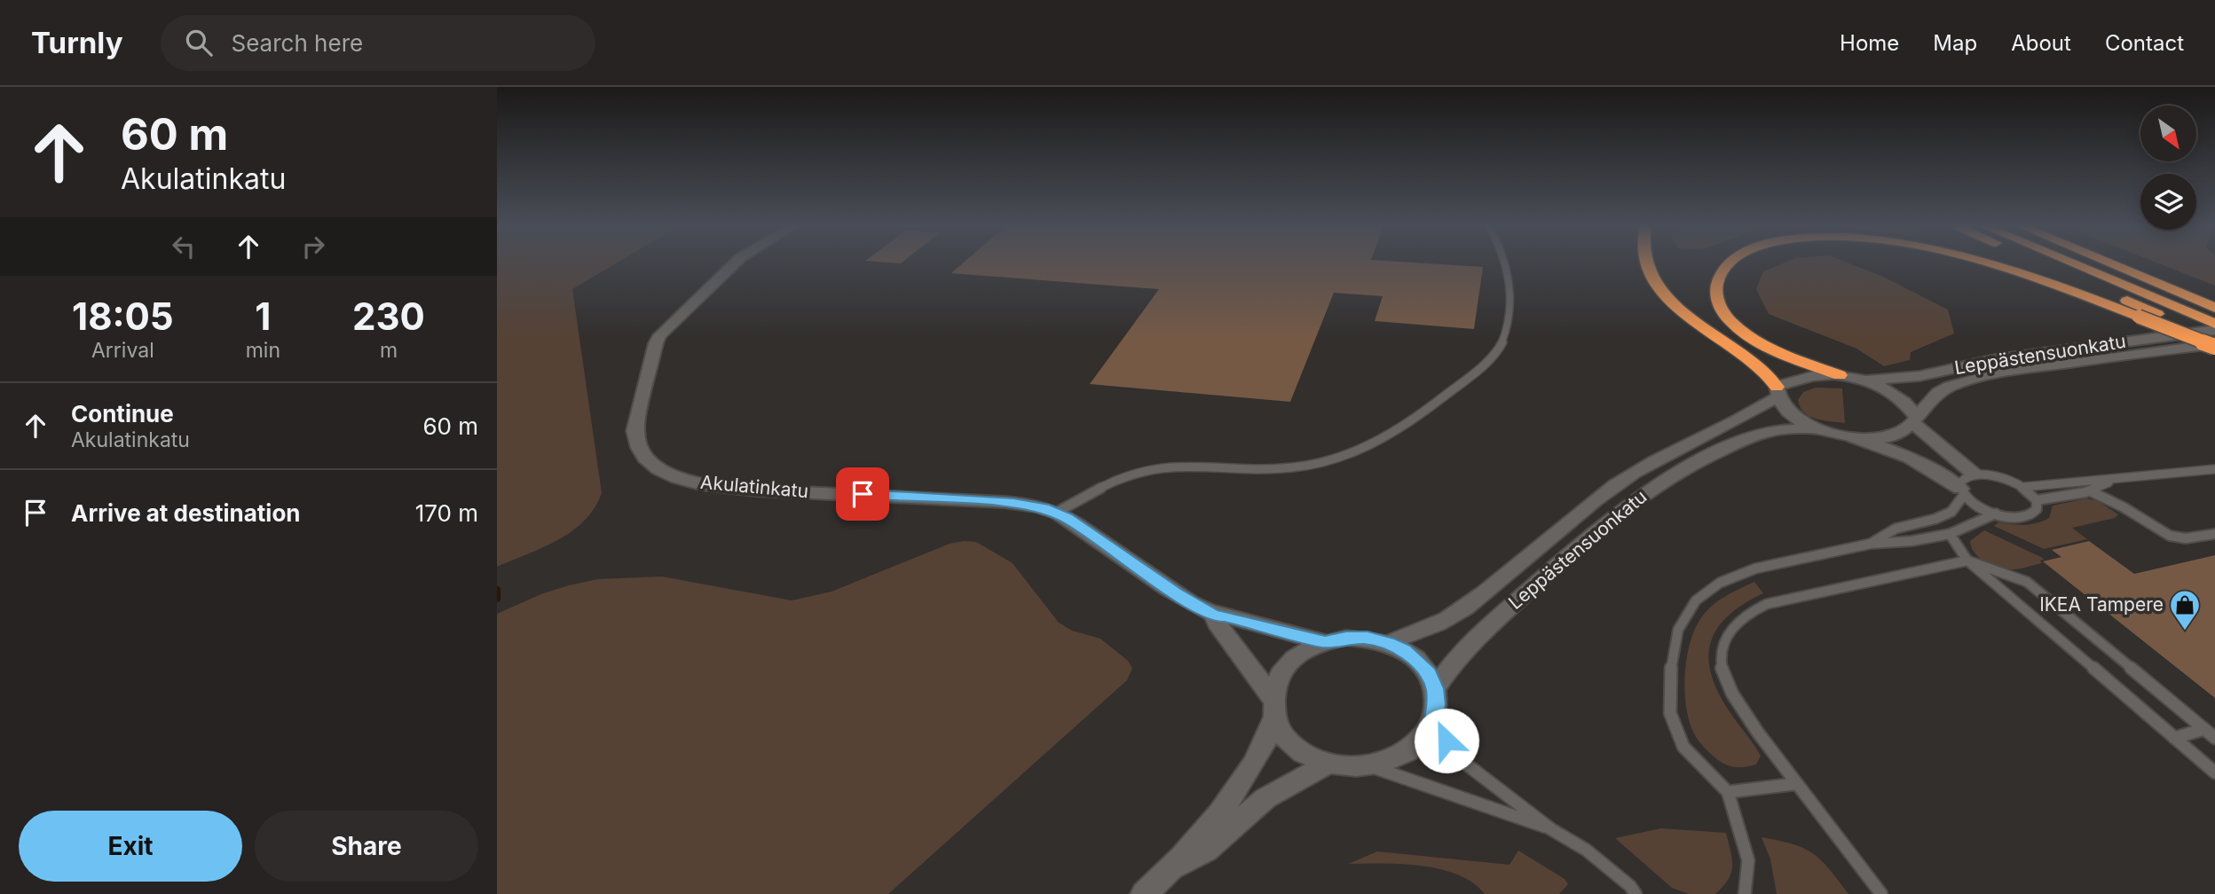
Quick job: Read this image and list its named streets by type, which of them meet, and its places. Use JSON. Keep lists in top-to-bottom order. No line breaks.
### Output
{"streets":{"main road":["Leppästensuonkatu","Akulatinkatu"]},"crossings":[["Leppästensuonkatu","Akulatinkatu"]],"places":{"shop":["IKEA Tampere"]},"north":"bottom right","page":{"header":"Turnly","search":"Search here","nav":["Home","Map","About","Contact"],"turn":["60 m","Akulatinkatu"],"eta":["18:05","Arrival","1","min","230","m"],"list":[{"name":"Continue","note":"Akulatinkatu","value":"60 m"},{"name":"Arrive at destination","value":"170 m"}],"buttons":["Exit","Share"]}}
